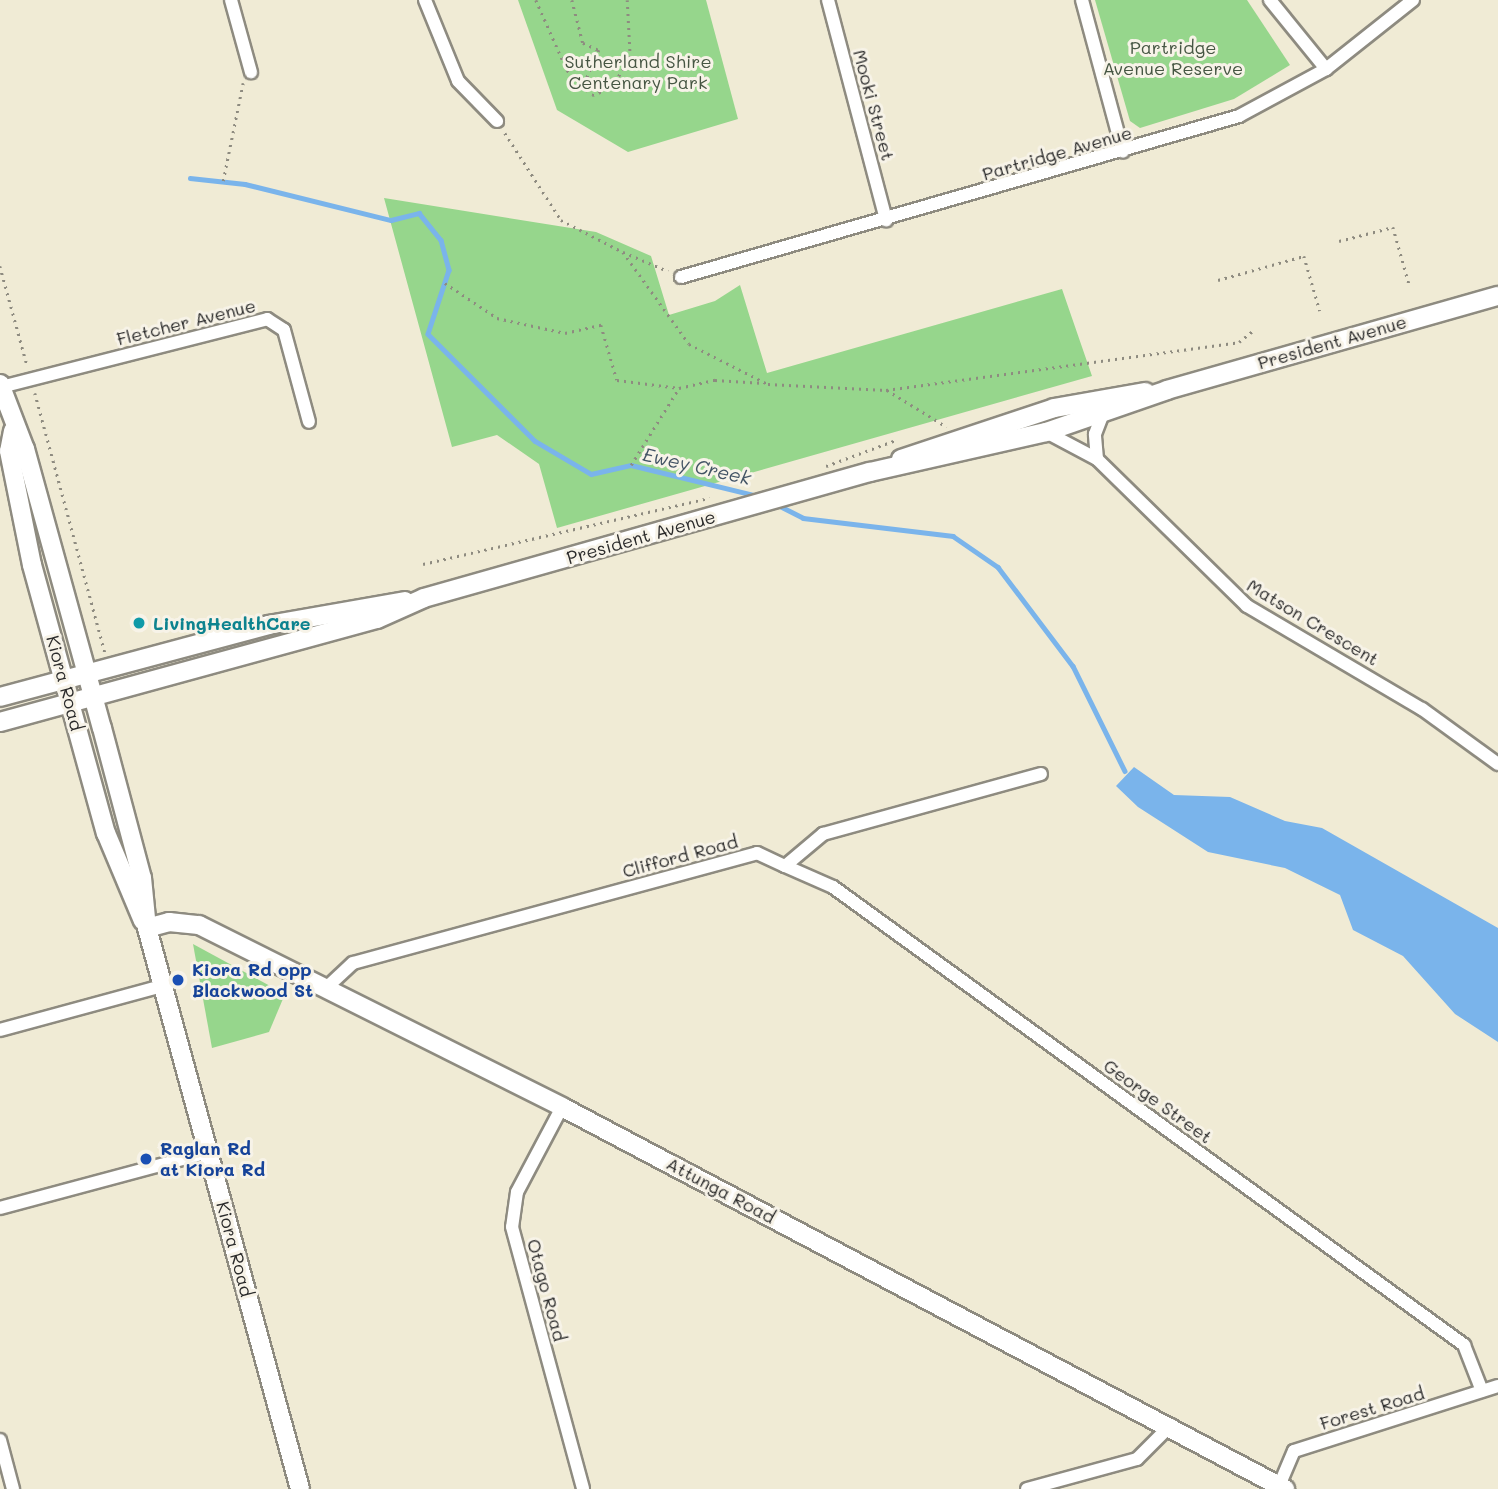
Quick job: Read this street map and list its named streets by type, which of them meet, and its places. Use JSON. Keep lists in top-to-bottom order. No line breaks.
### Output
{"streets":{"street":["Mooki Street","Partridge Avenue","Fletcher Avenue","President Avenue","Matson Crescent","Kiora Road","Clifford Road","George Street","Attunga Road","Otago Road","Forest Road"]},"crossings":[["Mooki Street","Partridge Avenue"],["Fletcher Avenue","Kiora Road"],["President Avenue","Matson Crescent"],["President Avenue","Kiora Road"],["Kiora Road","Attunga Road"],["Clifford Road","George Street"],["Clifford Road","Attunga Road"],["George Street","Forest Road"],["Attunga Road","Otago Road"],["Attunga Road","Forest Road"]],"water":["Ewey Creek"],"parks":["Partridge Avenue Reserve","Sutherland Shire Centenary Park"],"places":["LivingHealthCare","Kiora Rd opp Blackwood St","Raglan Rd at Kiora Rd"]}
